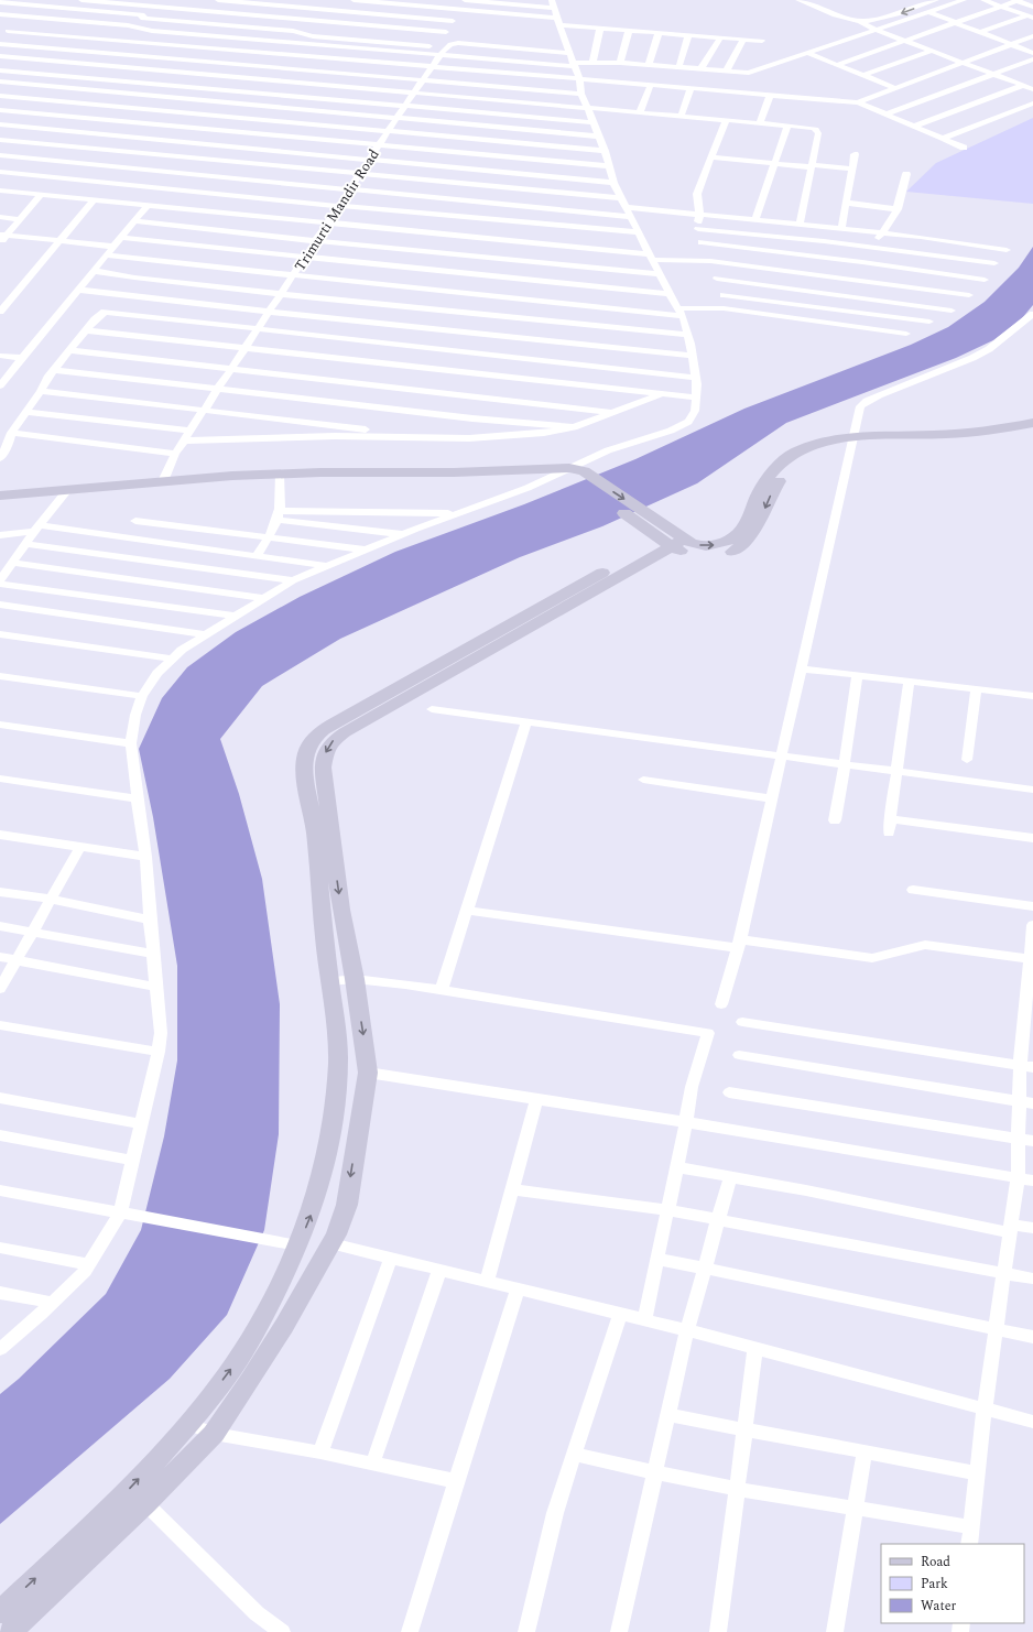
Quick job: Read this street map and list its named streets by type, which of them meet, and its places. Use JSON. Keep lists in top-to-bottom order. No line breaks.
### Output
{"streets":{"street":["Trimurti Mandir Road"]},"legend":["Road","Park","Water"]}
